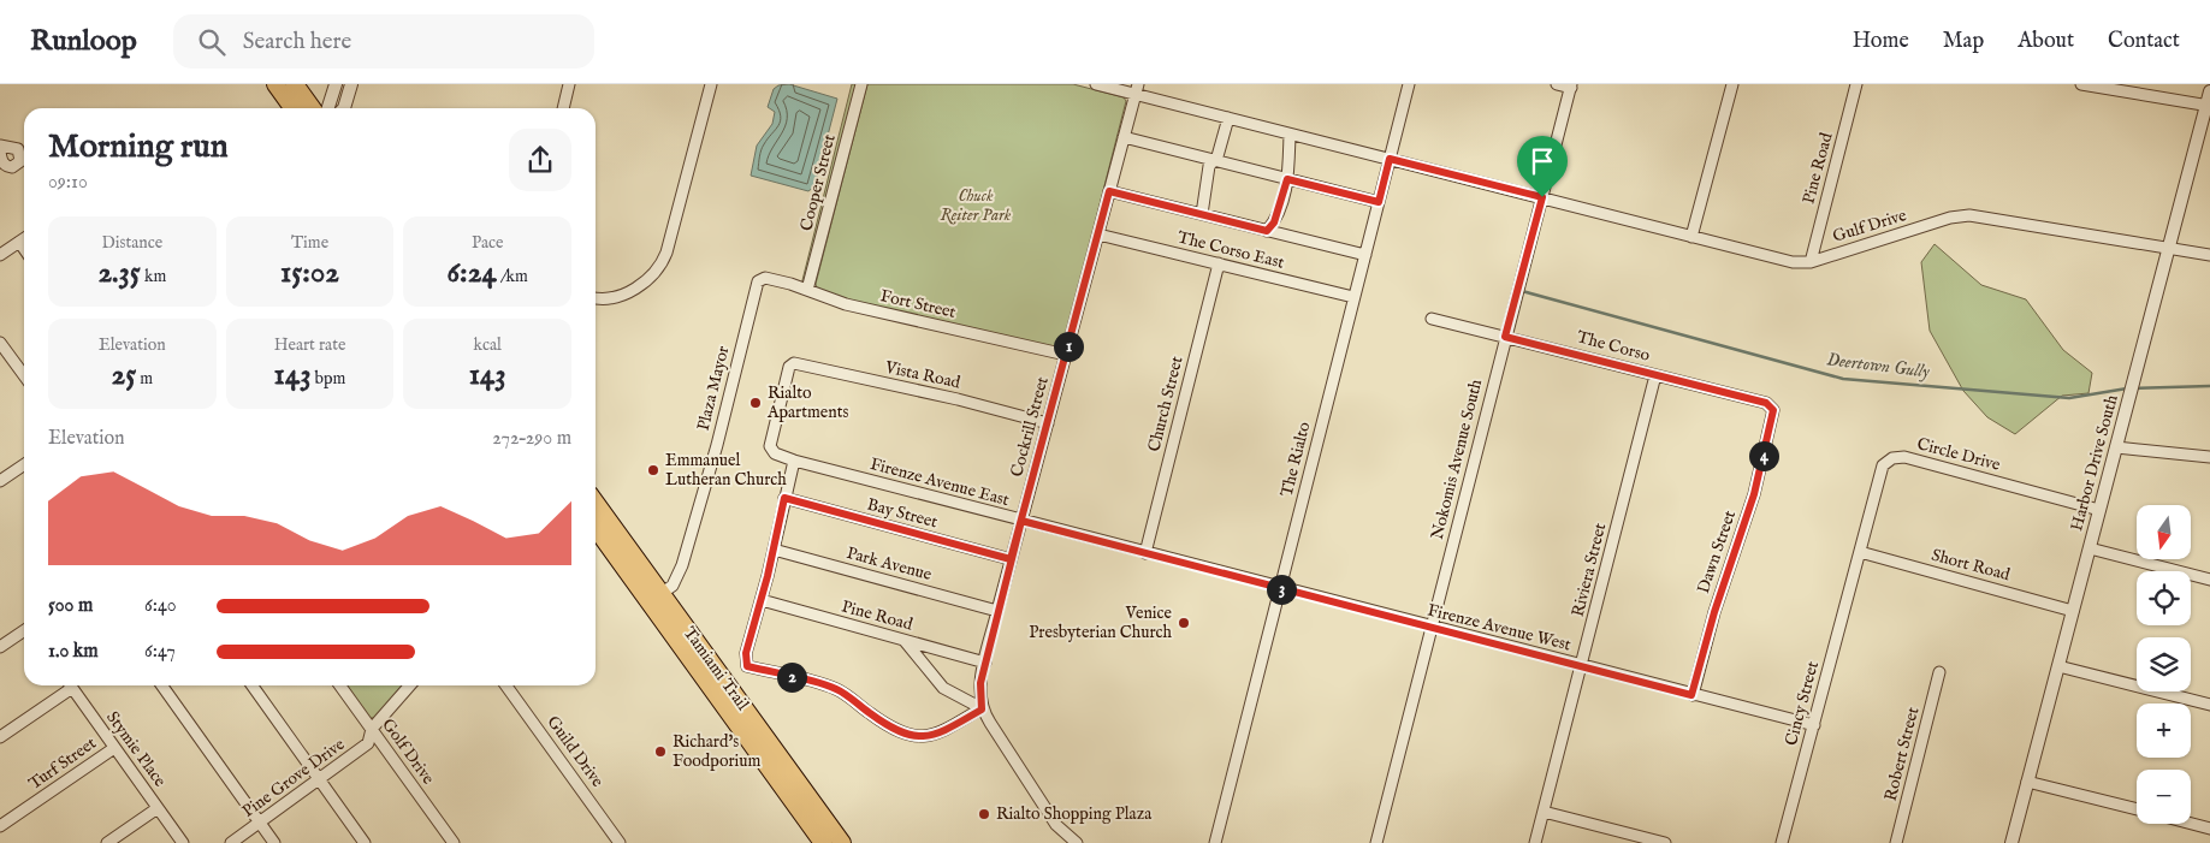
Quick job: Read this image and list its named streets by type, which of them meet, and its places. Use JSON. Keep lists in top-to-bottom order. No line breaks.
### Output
{"streets":{"main road":["Tamiami Trail"],"street":["Pine Road","Cooper Street","Gulf Drive","The Corso East","Fort Street","The Corso","Vista Road","Plaza Mayor","Church Street","Cockrill Street","Circle Drive","The Rialto","Nokomis Avenue South","Harbor Drive South","Firenze Avenue East","Bay Street","Dawn Street","Park Avenue","Short Road","Riviera Street","Firenze Avenue West","Cincy Street","Stymie Place","Golf Drive","Guild Drive","Robert Street","Turf Street","Pine Grove Drive"]},"crossings":[["Pine Road","Gulf Drive"],["Pine Road","Cockrill Street"],["Cooper Street","Fort Street"],["Gulf Drive","Cockrill Street"],["Gulf Drive","The Rialto"],["Gulf Drive","Nokomis Avenue South"],["Gulf Drive","Harbor Drive South"],["The Corso East","Church Street"],["The Corso East","Cockrill Street"],["The Corso East","The Rialto"],["Fort Street","Plaza Mayor"],["Fort Street","Cockrill Street"],["The Corso","Nokomis Avenue South"],["The Corso","Dawn Street"],["The Corso","Riviera Street"],["Vista Road","Cockrill Street"],["Vista Road","Firenze Avenue East"],["Plaza Mayor","Tamiami Trail"],["Church Street","Firenze Avenue East"],["Cockrill Street","Firenze Avenue East"],["Cockrill Street","Bay Street"],["Cockrill Street","Park Avenue"],["Circle Drive","Harbor Drive South"],["Circle Drive","Short Road"],["Circle Drive","Cincy Street"],["The Rialto","Firenze Avenue East"],["The Rialto","Firenze Avenue West"],["Nokomis Avenue South","Firenze Avenue West"],["Harbor Drive South","Short Road"],["Firenze Avenue East","Firenze Avenue West"],["Dawn Street","Firenze Avenue West"],["Riviera Street","Firenze Avenue West"],["Firenze Avenue West","Cincy Street"],["Stymie Place","Turf Street"],["Golf Drive","Pine Grove Drive"]],"water":["Deertown Gully"],"parks":["Chuck Reiter Park"],"places":["Rialto Apartments","Emmanuel Lutheran Church","Venice Presbyterian Church","Richard's Foodporium","Rialto Shopping Plaza"],"north":"bottom","page":{"header":"Runloop","search":"Search here","nav":["Home","Map","About","Contact"],"heading":["Morning run","09:10"],"stats":[["Distance","2.35 km"],["Time","15:02"],["Pace","6:24 /km"],["Elevation","25 m"],["Heart rate","143 bpm"],["kcal","143"]],"pins":["1","4","3","2"],"chart":["Elevation","272–290 m"],"map_buttons":["+","−"],"list":[{"name":"500 m","note":"6:40"},{"name":"1.0 km","note":"6:47"}]}}
